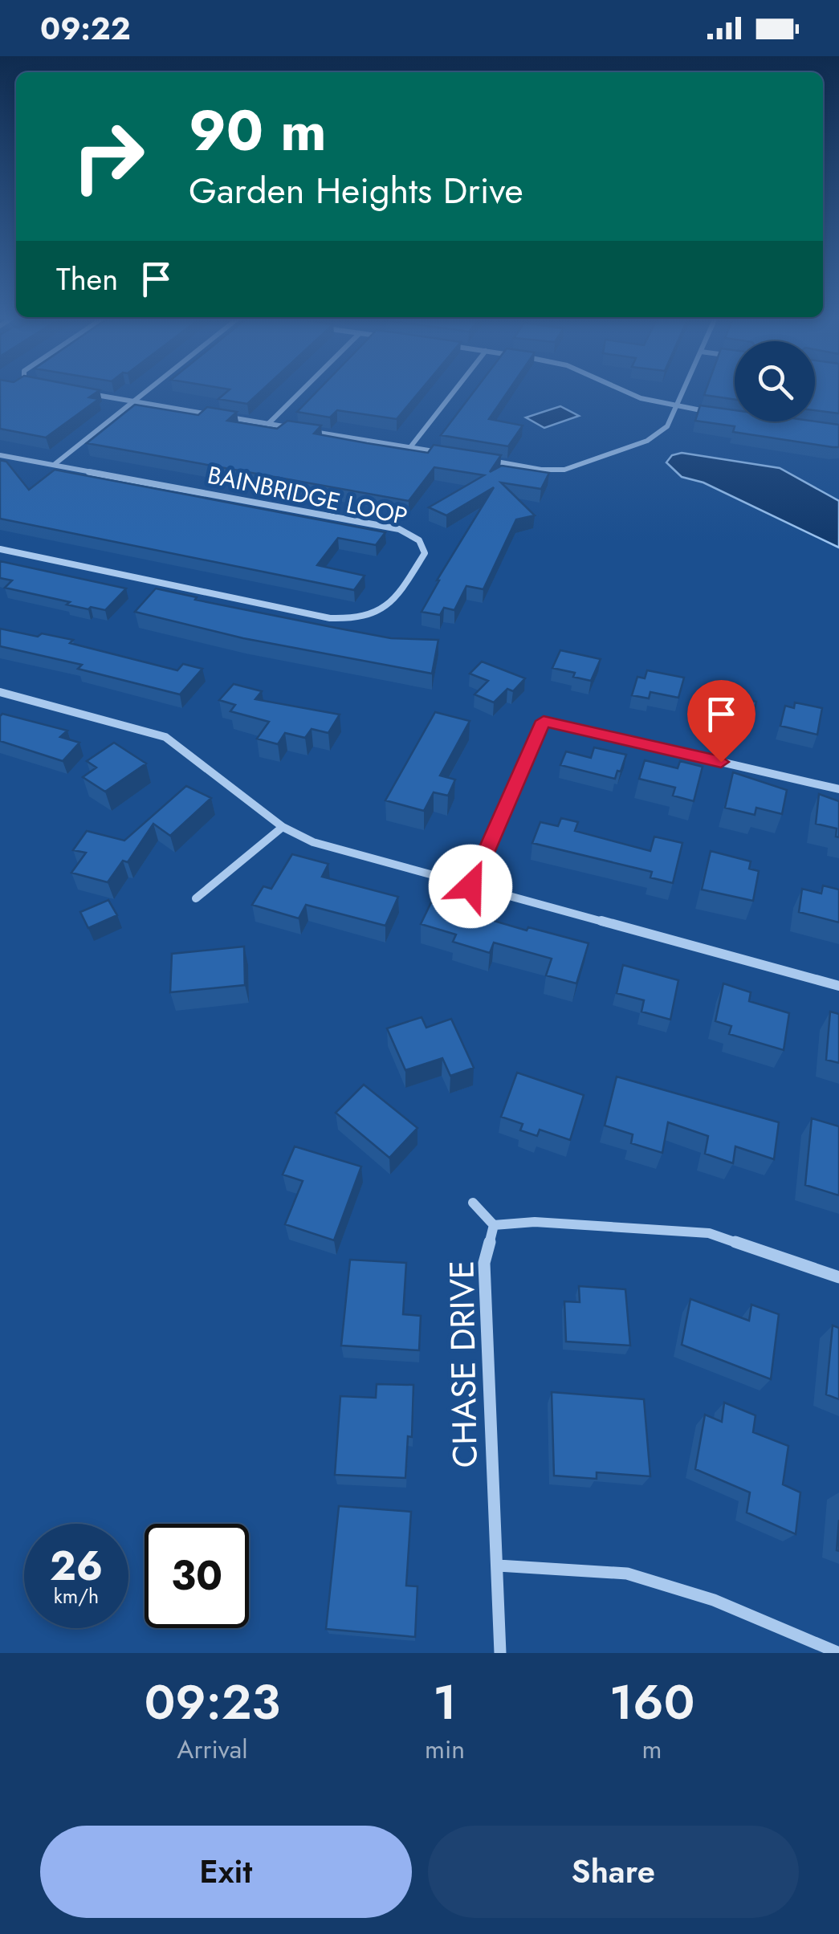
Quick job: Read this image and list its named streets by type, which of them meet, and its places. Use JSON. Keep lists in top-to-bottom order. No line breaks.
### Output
{"streets":{"street":["BAINBRIDGE LOOP","CHASE DRIVE"]},"page":{"status":"09:22","turn":["90 m","Garden Heights Drive"],"then":"Then","speed":"26 km/h","limit":"30","eta":["09:23","Arrival","1","min","160","m"],"buttons":["Exit","Share"]}}
